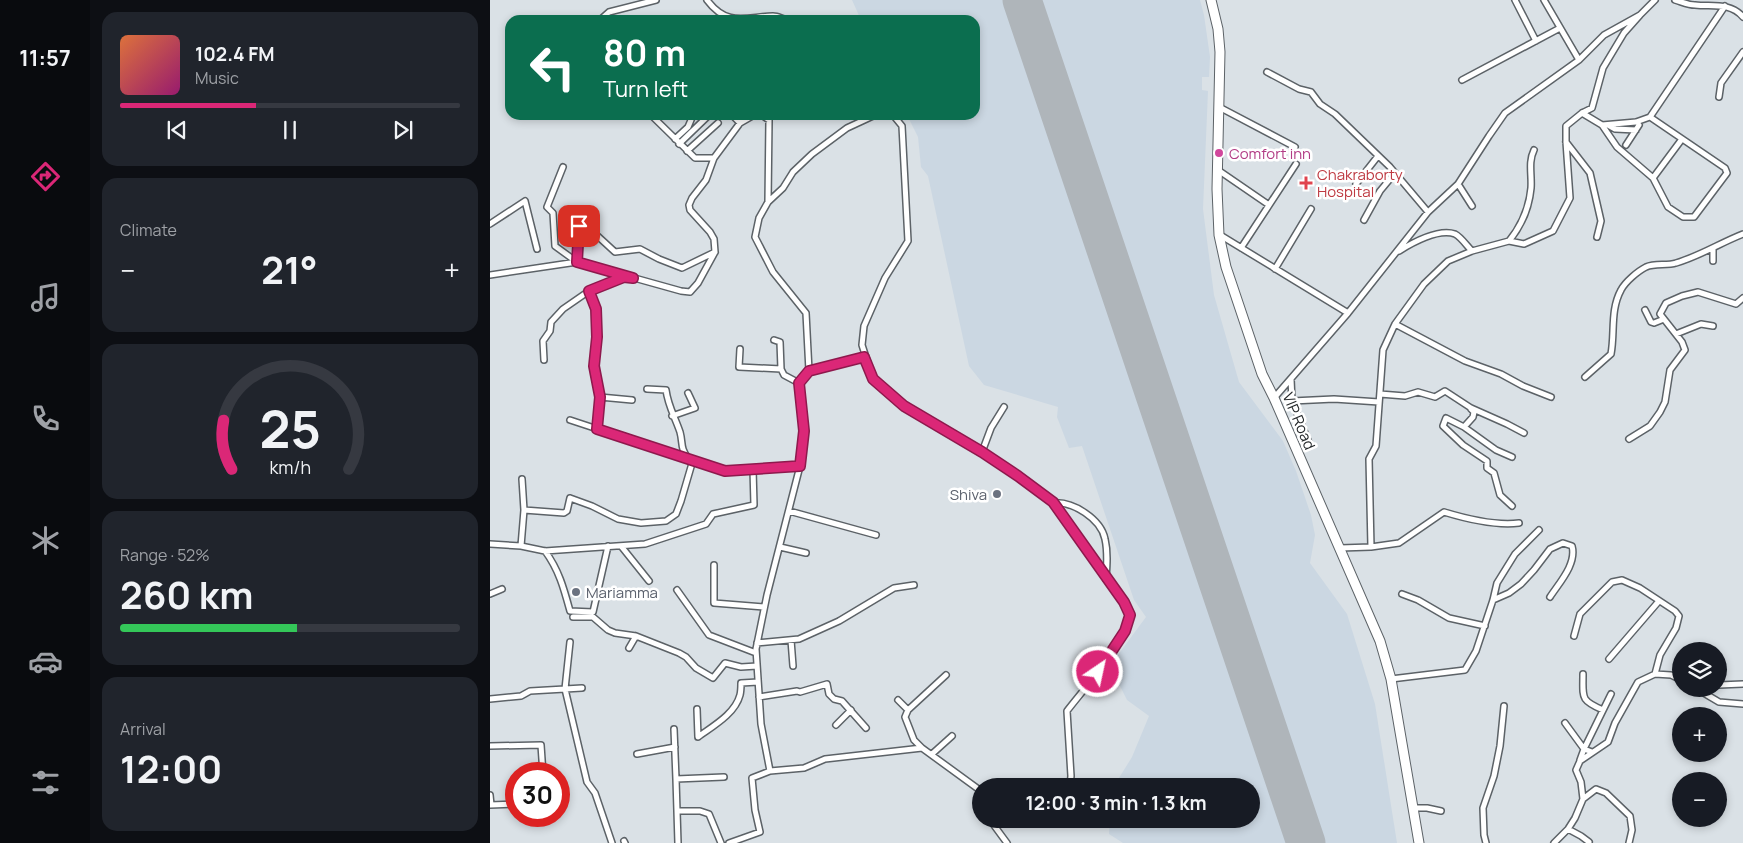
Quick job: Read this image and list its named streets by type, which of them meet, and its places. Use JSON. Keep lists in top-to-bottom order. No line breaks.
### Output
{"streets":{"highway":["VIP Road"]},"places":{"other":["Comfort inn","Shiva","Mariamma"],"health":["Chakraborty Hospital"]},"page":{"tabs":"11:57","turn":["80 m","Turn left"],"song":["102.4 FM","Music"],"tile":["Climate",["Range · 52%","260 km"],["Arrival","12:00"]],"heat":["−","21°","+"],"map_buttons":["+","−"],"limit":"30","trip":"12:00 · 3 min · 1.3 km","gauge":["25","km/h"]}}
